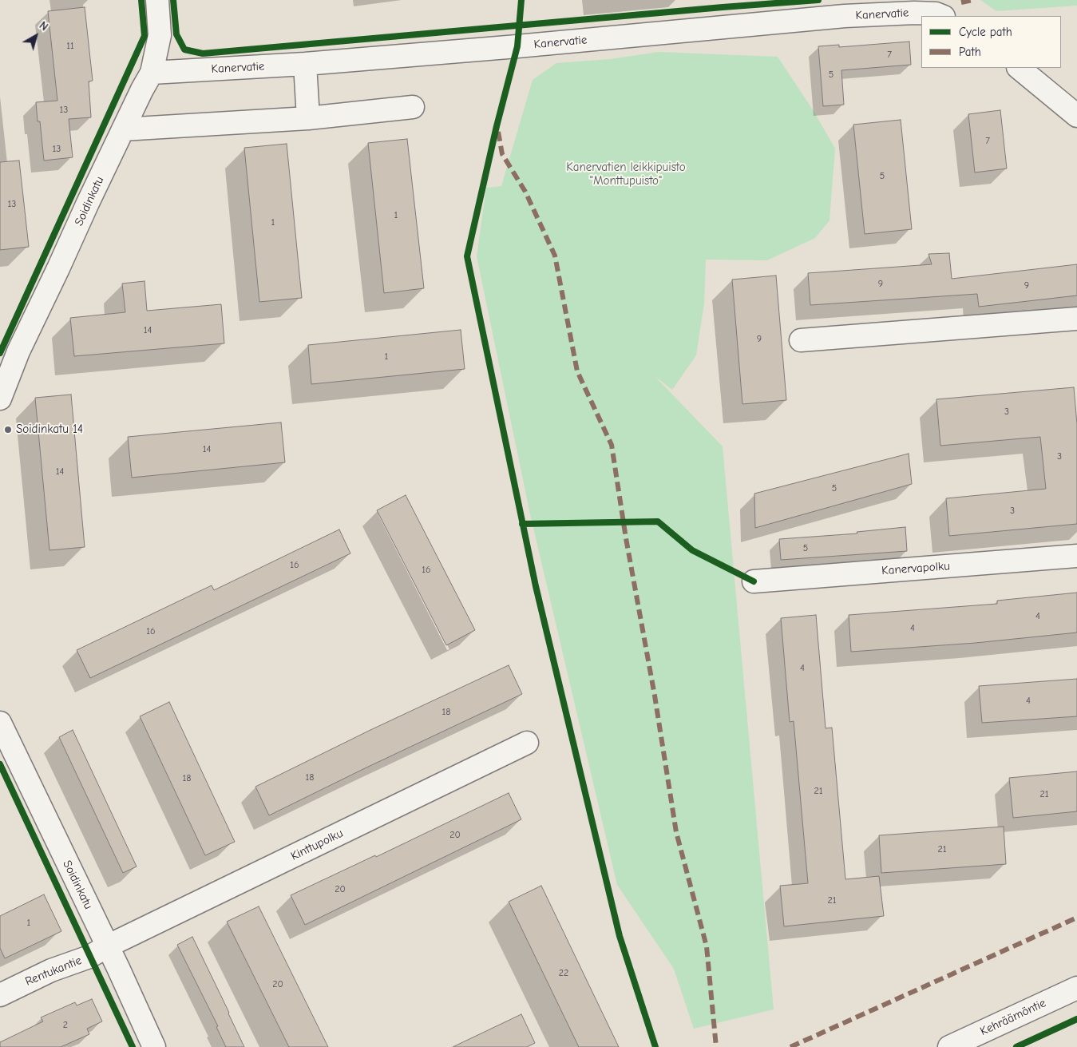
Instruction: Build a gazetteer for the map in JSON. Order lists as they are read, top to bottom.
{
  "streets": {
    "street": [
      "Kanervatie",
      "Soidinkatu",
      "Kanervapolku",
      "Kinttupolku",
      "Rentukantie",
      "Kehräämöntie"
    ]
  },
  "crossings": [
    ["Kanervatie", "Soidinkatu"],
    ["Soidinkatu", "Kinttupolku"],
    ["Soidinkatu", "Rentukantie"],
    ["Kinttupolku", "Rentukantie"]
  ],
  "parks": ["Kanervatien leikkipuisto \"Monttupuisto\""],
  "places": ["Soidinkatu 14"],
  "house_numbers": [
    "11",
    "7",
    "5",
    "13",
    "7",
    "13",
    "5",
    "13",
    "1",
    "1",
    "9",
    "9",
    "14",
    "9",
    "1",
    "3",
    "14",
    "3",
    "14",
    "5",
    "3",
    "5",
    "16",
    "16",
    "4",
    "4",
    "16",
    "4",
    "4",
    "18",
    "18",
    "18",
    "21",
    "21",
    "20",
    "21",
    "20",
    "21",
    "1",
    "22",
    "20",
    "2"
  ],
  "legend": ["Cycle path", "Path"],
  "north": "top right"
}
